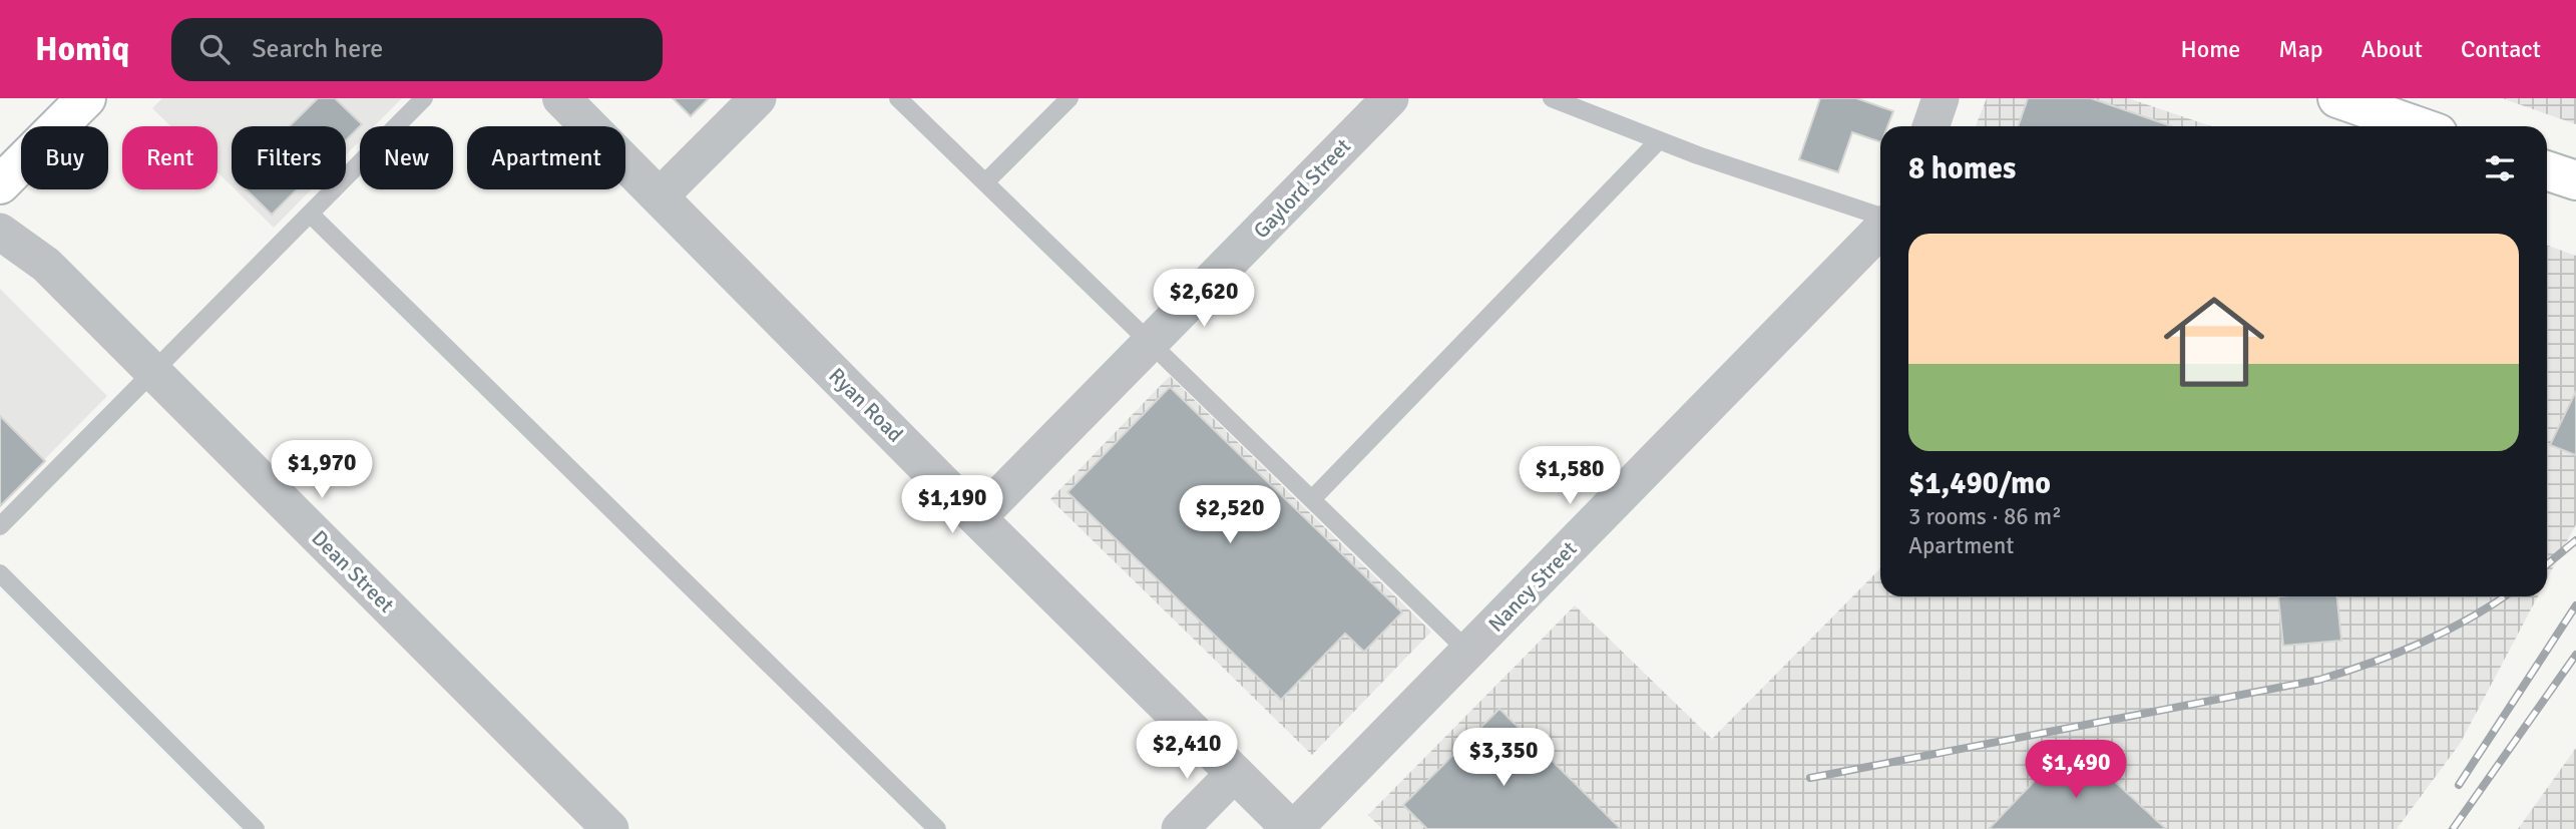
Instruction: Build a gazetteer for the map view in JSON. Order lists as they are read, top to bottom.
{
  "streets": {
    "street": [
      "Gaylord Street",
      "Ryan Road",
      "Dean Street",
      "Nancy Street"
    ]
  },
  "crossings": [
    ["Gaylord Street", "Ryan Road"],
    ["Ryan Road", "Nancy Street"]
  ],
  "page": {
    "header": "Homiq",
    "search": "Search here",
    "nav": [
      "Home",
      "Map",
      "About",
      "Contact"
    ],
    "chip": [
      "Buy",
      "Rent",
      "Filters",
      "New",
      "Apartment"
    ],
    "heading": "8 homes",
    "list": [
      {
        "name": "$1,490/mo",
        "note": "3 rooms · 86 m² · Apartment"
      }
    ],
    "price": [
      "$2,620",
      "$1,970",
      "$1,580",
      "$1,190",
      "$2,520",
      "$2,410",
      "$3,350",
      "$1,490"
    ]
  }
}
